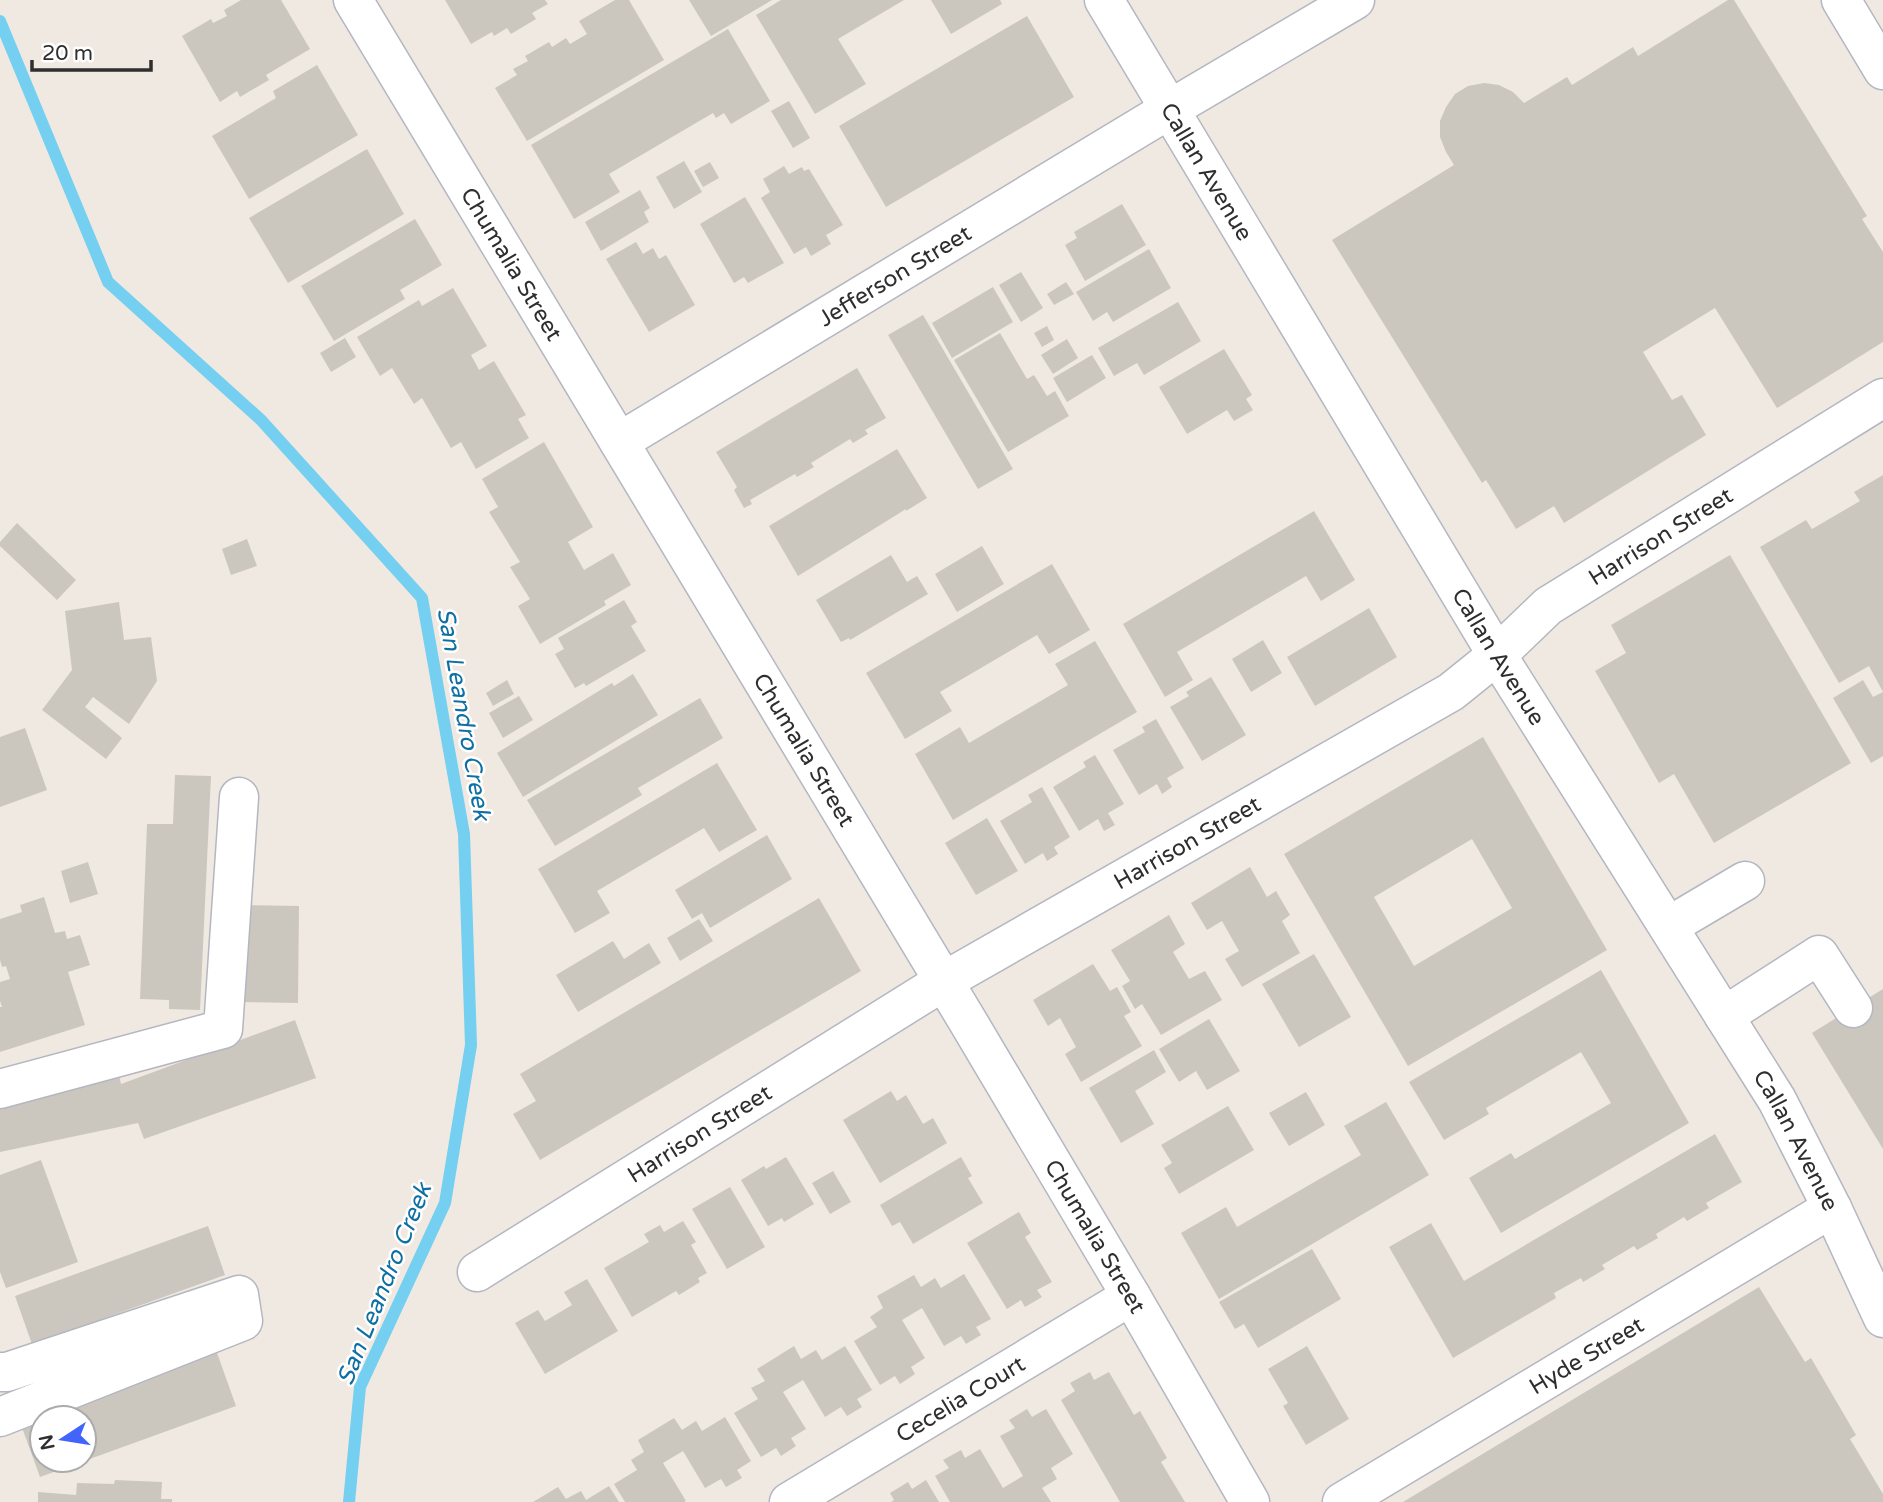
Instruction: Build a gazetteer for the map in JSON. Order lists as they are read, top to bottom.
{
  "streets": {
    "street": [
      "Callan Avenue",
      "Chumalia Street",
      "Jefferson Street",
      "Harrison Street",
      "Hyde Street",
      "Cecelia Court"
    ]
  },
  "crossings": [
    ["Callan Avenue", "Jefferson Street"],
    ["Callan Avenue", "Harrison Street"],
    ["Callan Avenue", "Hyde Street"],
    ["Chumalia Street", "Jefferson Street"],
    ["Chumalia Street", "Harrison Street"],
    ["Chumalia Street", "Cecelia Court"]
  ],
  "water": ["San Leandro Creek"],
  "scale_bar": "20 m",
  "north": "left"
}
